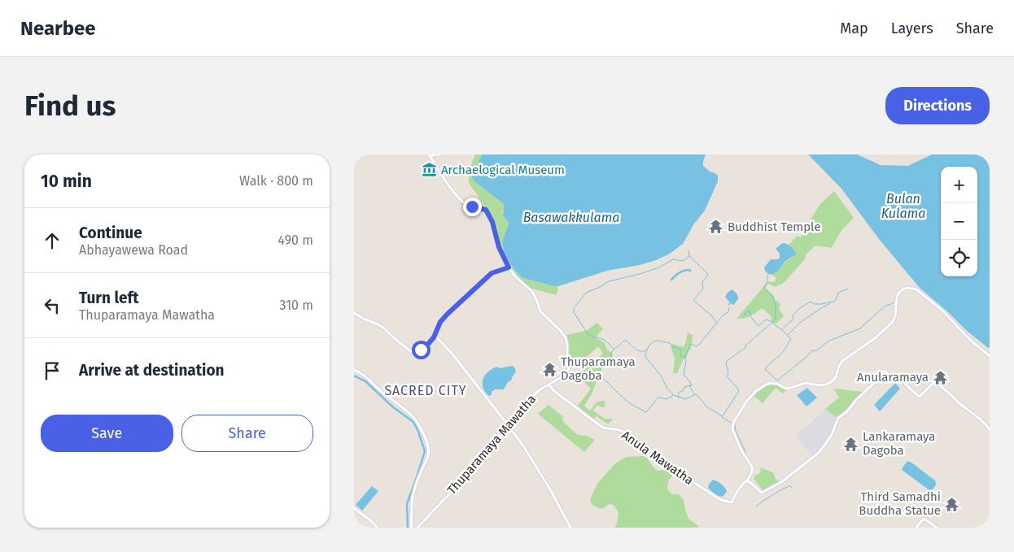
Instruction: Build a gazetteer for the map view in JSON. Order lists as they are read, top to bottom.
{
  "streets": {
    "main road": ["Thuparamaya Mawatha", "Anula Mawatha"]
  },
  "crossings": [
    ["Thuparamaya Mawatha", "Anula Mawatha"]
  ],
  "districts": ["SACRED CITY"],
  "water": ["Bulan Kulama", "Basawakkulama"],
  "places": {
    "museum": ["Archaelogical Museum"],
    "temple": [
      "Buddhist Temple",
      "Thuparamaya Dagoba",
      "Anularamaya",
      "Lankaramaya Dagoba",
      "Third Samadhi Buddha Statue"
    ]
  },
  "page": {
    "header": "Nearbee",
    "nav": ["Map", "Layers", "Share"],
    "buttons": [
      "Directions",
      ["Save", "Share"]
    ],
    "title": "Find us",
    "heading": ["10 min", "Walk · 800 m"],
    "map_buttons": ["+", "−"],
    "list": [
      ["Continue", "Abhayawewa Road", "490 m"],
      ["Turn left", "Thuparamaya Mawatha", "310 m"],
      "Arrive at destination"
    ]
  }
}
